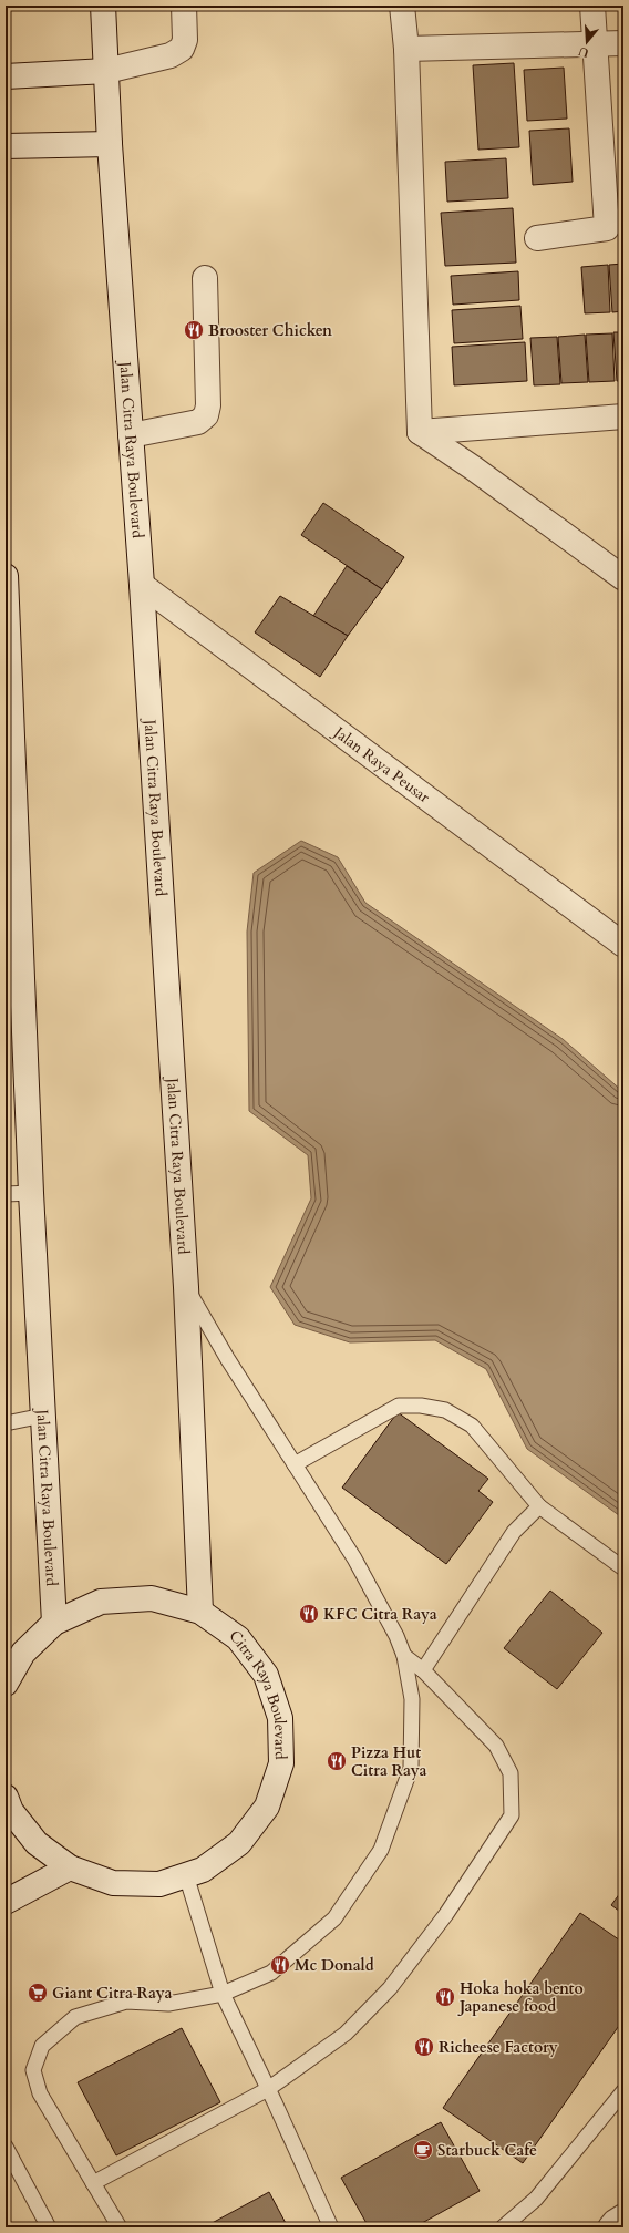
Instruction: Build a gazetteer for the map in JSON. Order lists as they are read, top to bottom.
{
  "streets": {
    "main road": ["Jalan Citra Raya Boulevard", "Jalan Raya Peusar", "Citra Raya Boulevard"]
  },
  "crossings": [
    ["Jalan Citra Raya Boulevard", "Jalan Raya Peusar"],
    ["Jalan Citra Raya Boulevard", "Citra Raya Boulevard"]
  ],
  "places": {
    "restaurant": [
      "Brooster Chicken",
      "KFC Citra Raya",
      "Pizza Hut Citra Raya",
      "Mc Donald",
      "Hoka hoka bento Japanese food",
      "Richeese Factory"
    ],
    "supermarket": ["Giant Citra Raya"],
    "cafe": ["Starbuck Cafe"]
  },
  "north": "bottom"
}
